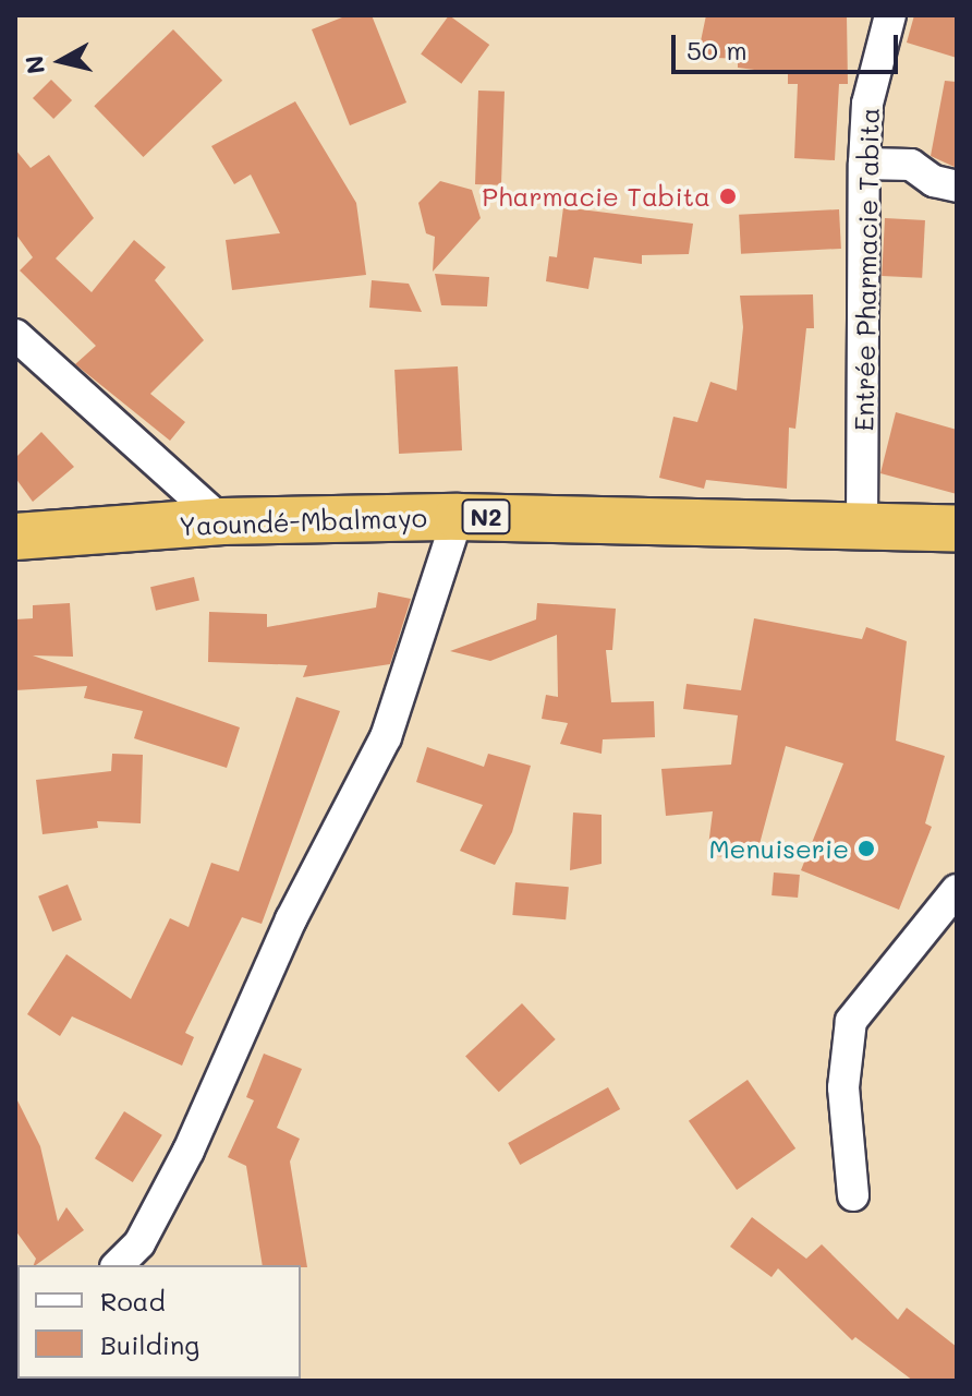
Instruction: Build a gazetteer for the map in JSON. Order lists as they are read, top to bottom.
{
  "streets": {
    "highway": ["N2", "Yaoundé-Mbalmayo"],
    "street": ["Entrée Pharmacie Tabita"]
  },
  "crossings": [
    ["Entrée Pharmacie Tabita", "Yaoundé-Mbalmayo"]
  ],
  "places": ["Pharmacie Tabita", "Menuiserie"],
  "legend": ["Road", "Building"],
  "scale_bar": "50 m",
  "north": "left"
}
